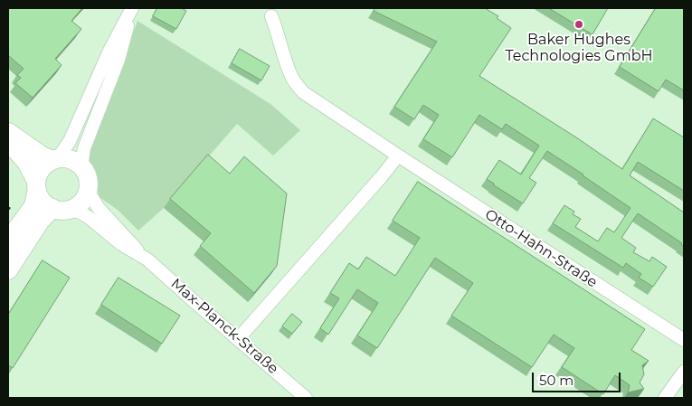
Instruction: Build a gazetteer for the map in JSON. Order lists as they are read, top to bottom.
{
  "streets": {
    "street": ["Otto-Hahn-Straße", "Max-Planck-Straße"]
  },
  "places": ["Baker Hughes Technologies GmbH"],
  "scale_bar": "50 m"
}
